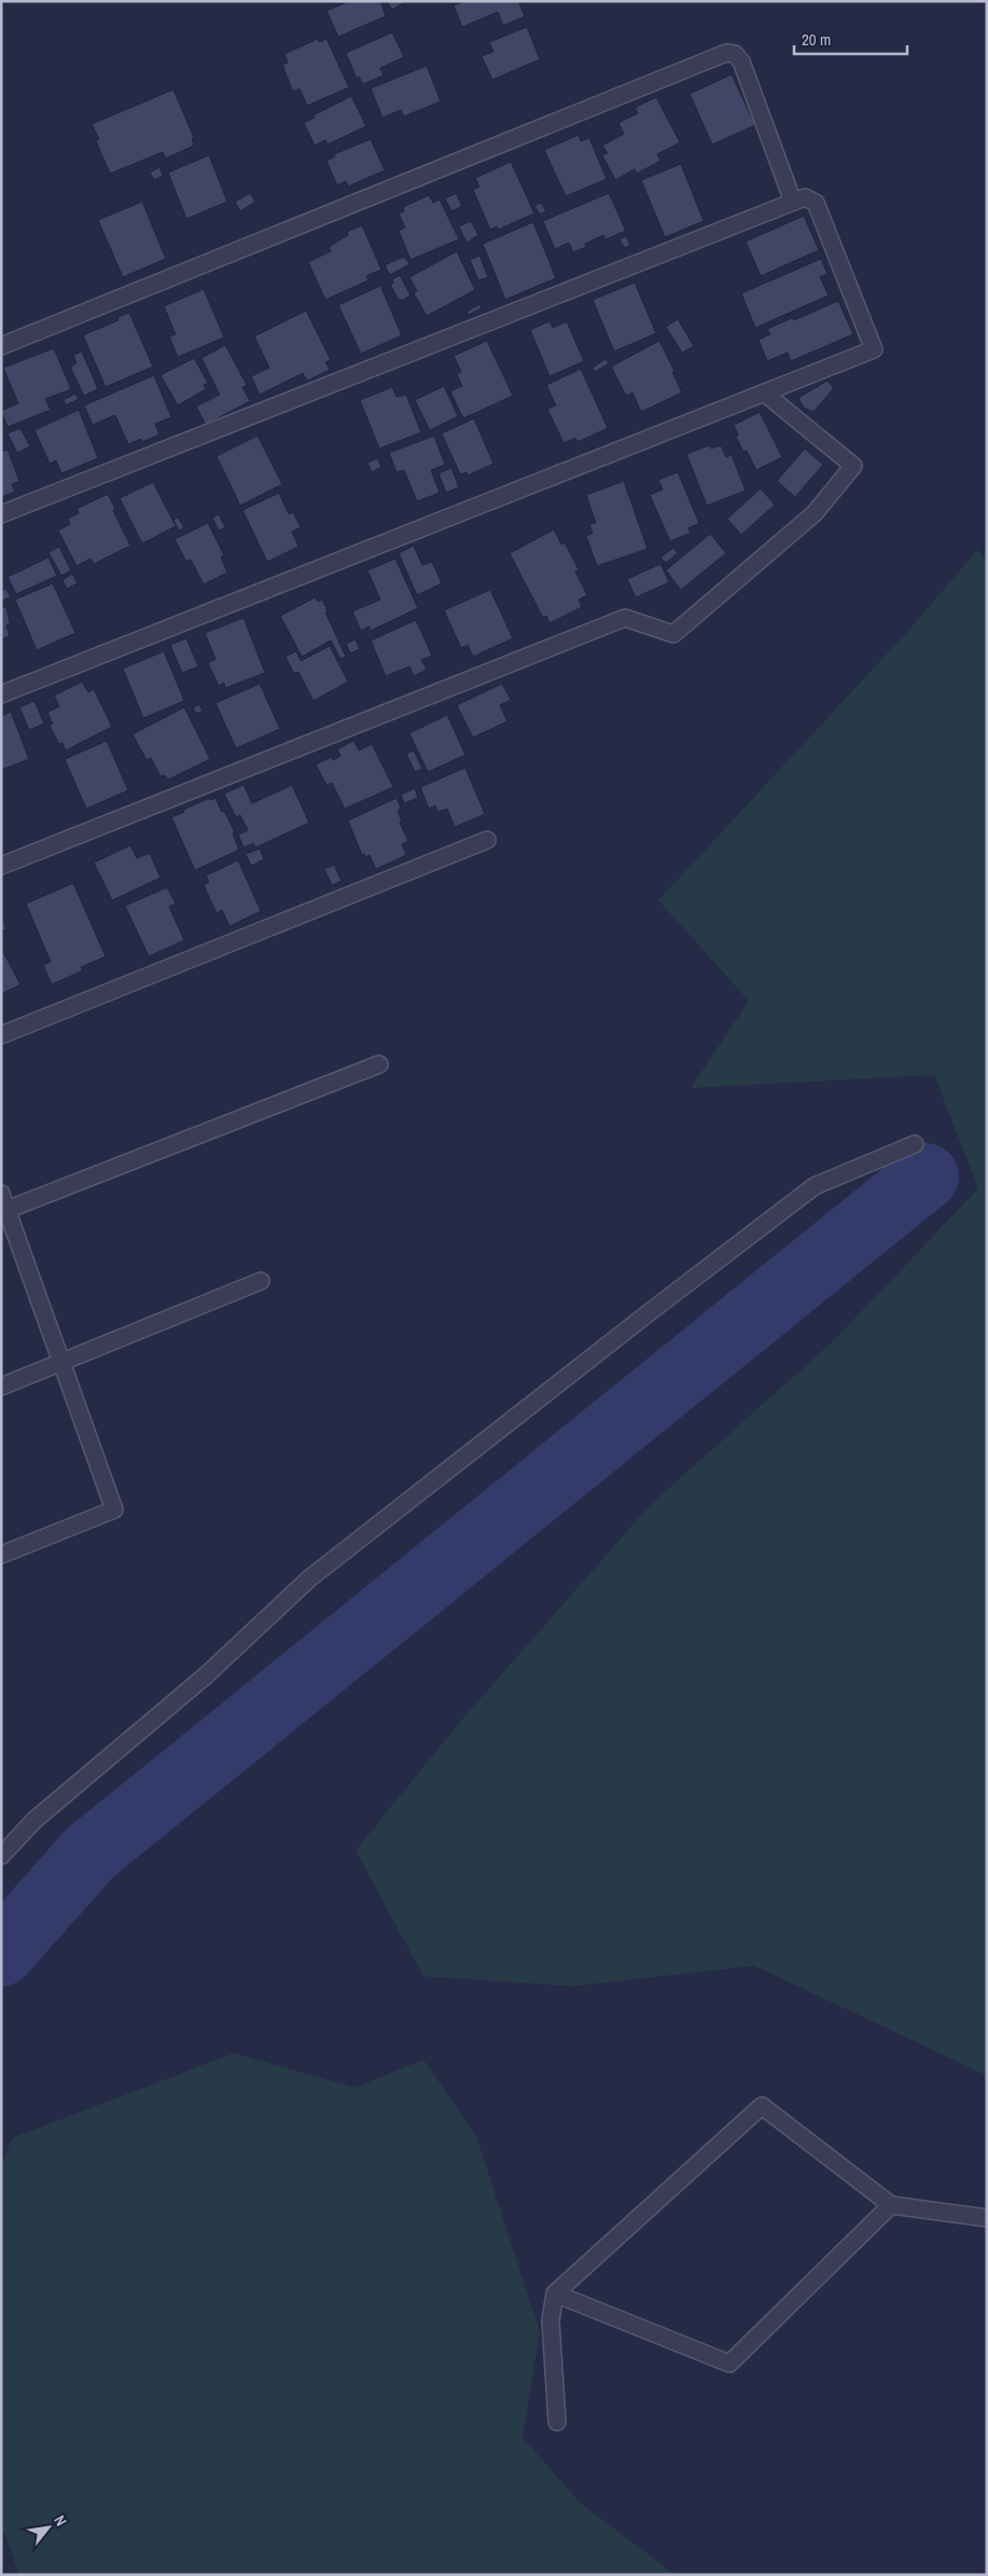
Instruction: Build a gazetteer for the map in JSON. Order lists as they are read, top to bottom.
{
  "scale_bar": "20 m",
  "north": "top right"
}
